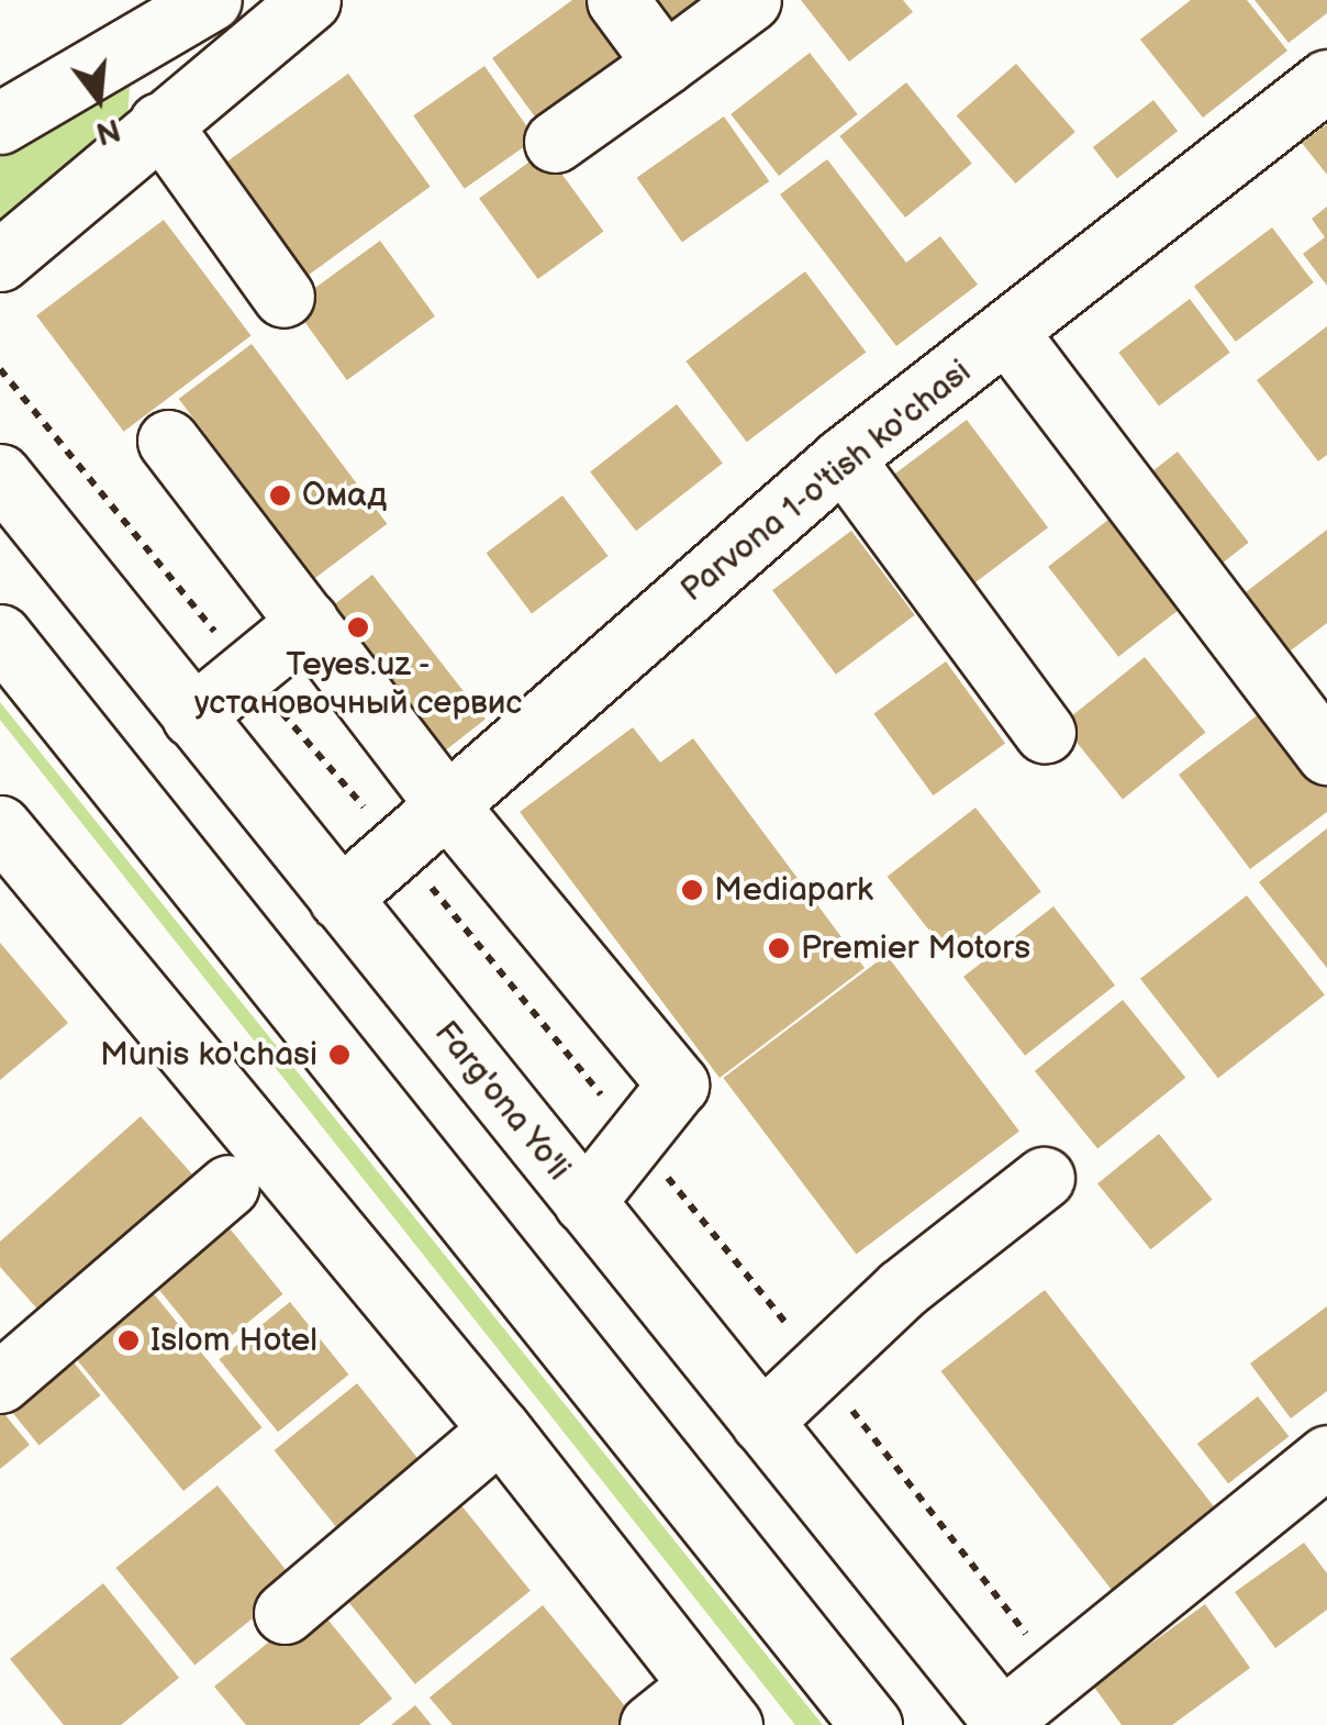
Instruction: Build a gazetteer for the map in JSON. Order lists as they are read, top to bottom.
{
  "streets": {
    "street": ["Parvona 1-o'tish ko'chasi", "Farg'ona Yo'li"]
  },
  "crossings": [
    ["Parvona 1-o'tish ko'chasi", "Farg'ona Yo'li"]
  ],
  "places": [
    "Омад",
    "Teyes.uz - установочный сервис",
    "Mediapark",
    "Premier Motors",
    "Munis ko'chasi",
    "Islom Hotel"
  ],
  "north": "bottom"
}
